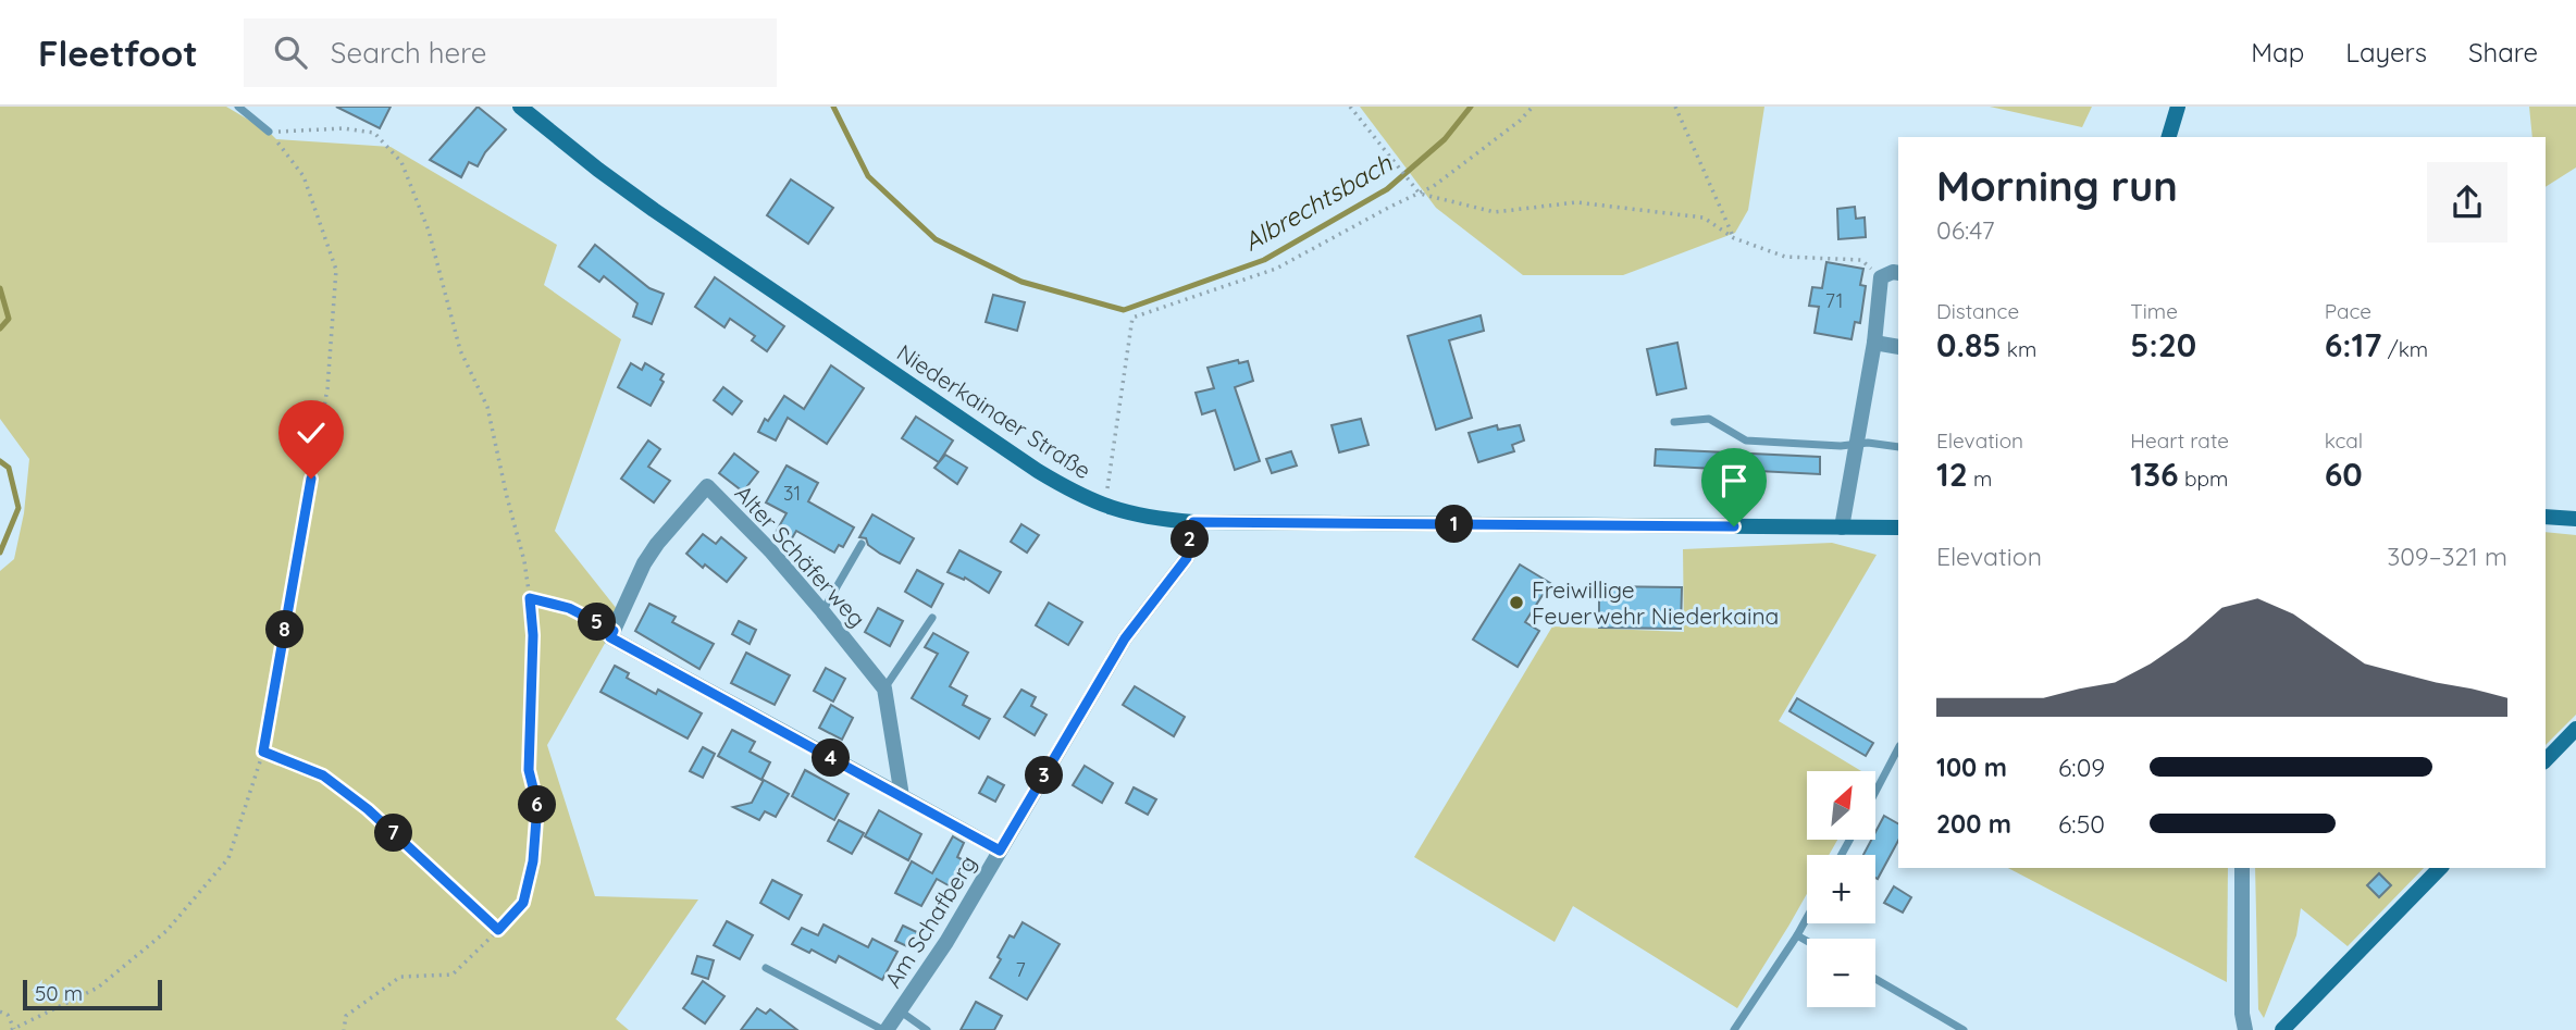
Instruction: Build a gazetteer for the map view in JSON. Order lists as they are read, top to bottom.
{
  "streets": {
    "street": ["Niederkainaer Straße", "Alter Schäferweg", "Am Schafberg"]
  },
  "crossings": [
    ["Niederkainaer Straße", "Am Schafberg"]
  ],
  "water": ["Albrechtsbach"],
  "places": ["Freiwillige Feuerwehr Niederkaina"],
  "house_numbers": ["71", "31", "7"],
  "scale_bar": "50 m",
  "north": "top right",
  "page": {
    "header": "Fleetfoot",
    "search": "Search here",
    "nav": ["Map", "Layers", "Share"],
    "heading": ["Morning run", "06:47"],
    "stats": [
      ["Distance", "0.85 km"],
      ["Time", "5:20"],
      ["Pace", "6:17 /km"],
      ["Elevation", "12 m"],
      ["Heart rate", "136 bpm"],
      ["kcal", "60"]
    ],
    "pins": [
      "1",
      "2",
      "5",
      "8",
      "4",
      "3",
      "6",
      "7"
    ],
    "chart": ["Elevation", "309–321 m"],
    "list": [
      {
        "name": "100 m",
        "note": "6:09"
      },
      {
        "name": "200 m",
        "note": "6:50"
      }
    ],
    "map_buttons": ["+", "−"],
    "scale": "50 m"
  }
}
